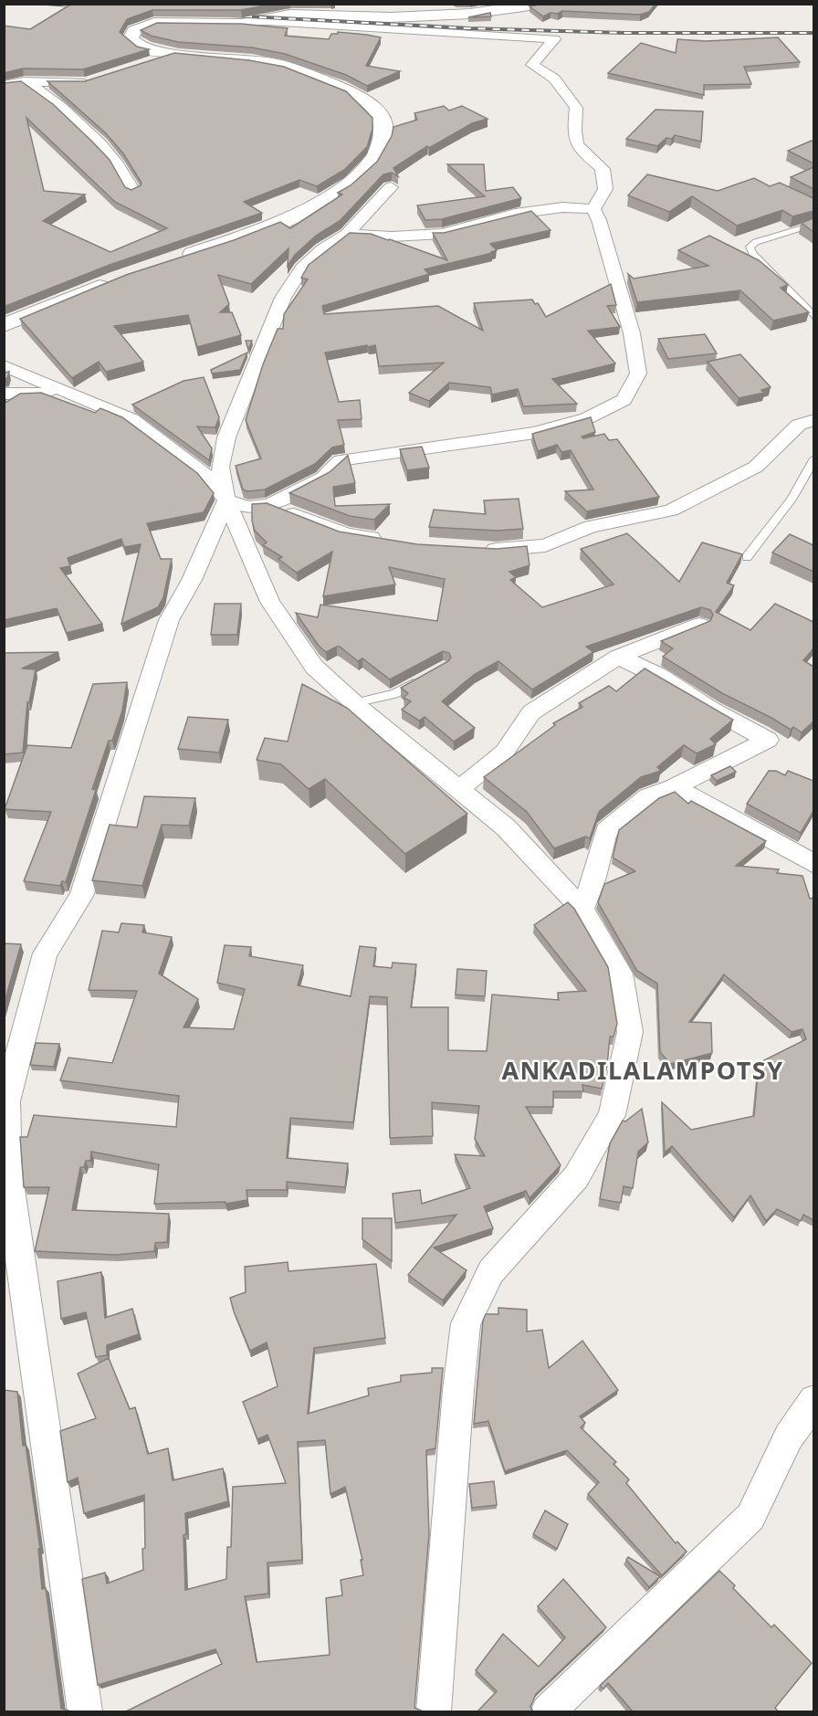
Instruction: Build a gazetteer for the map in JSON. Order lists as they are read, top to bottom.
{
  "districts": ["ANKADILALAMPOTSY"]
}
